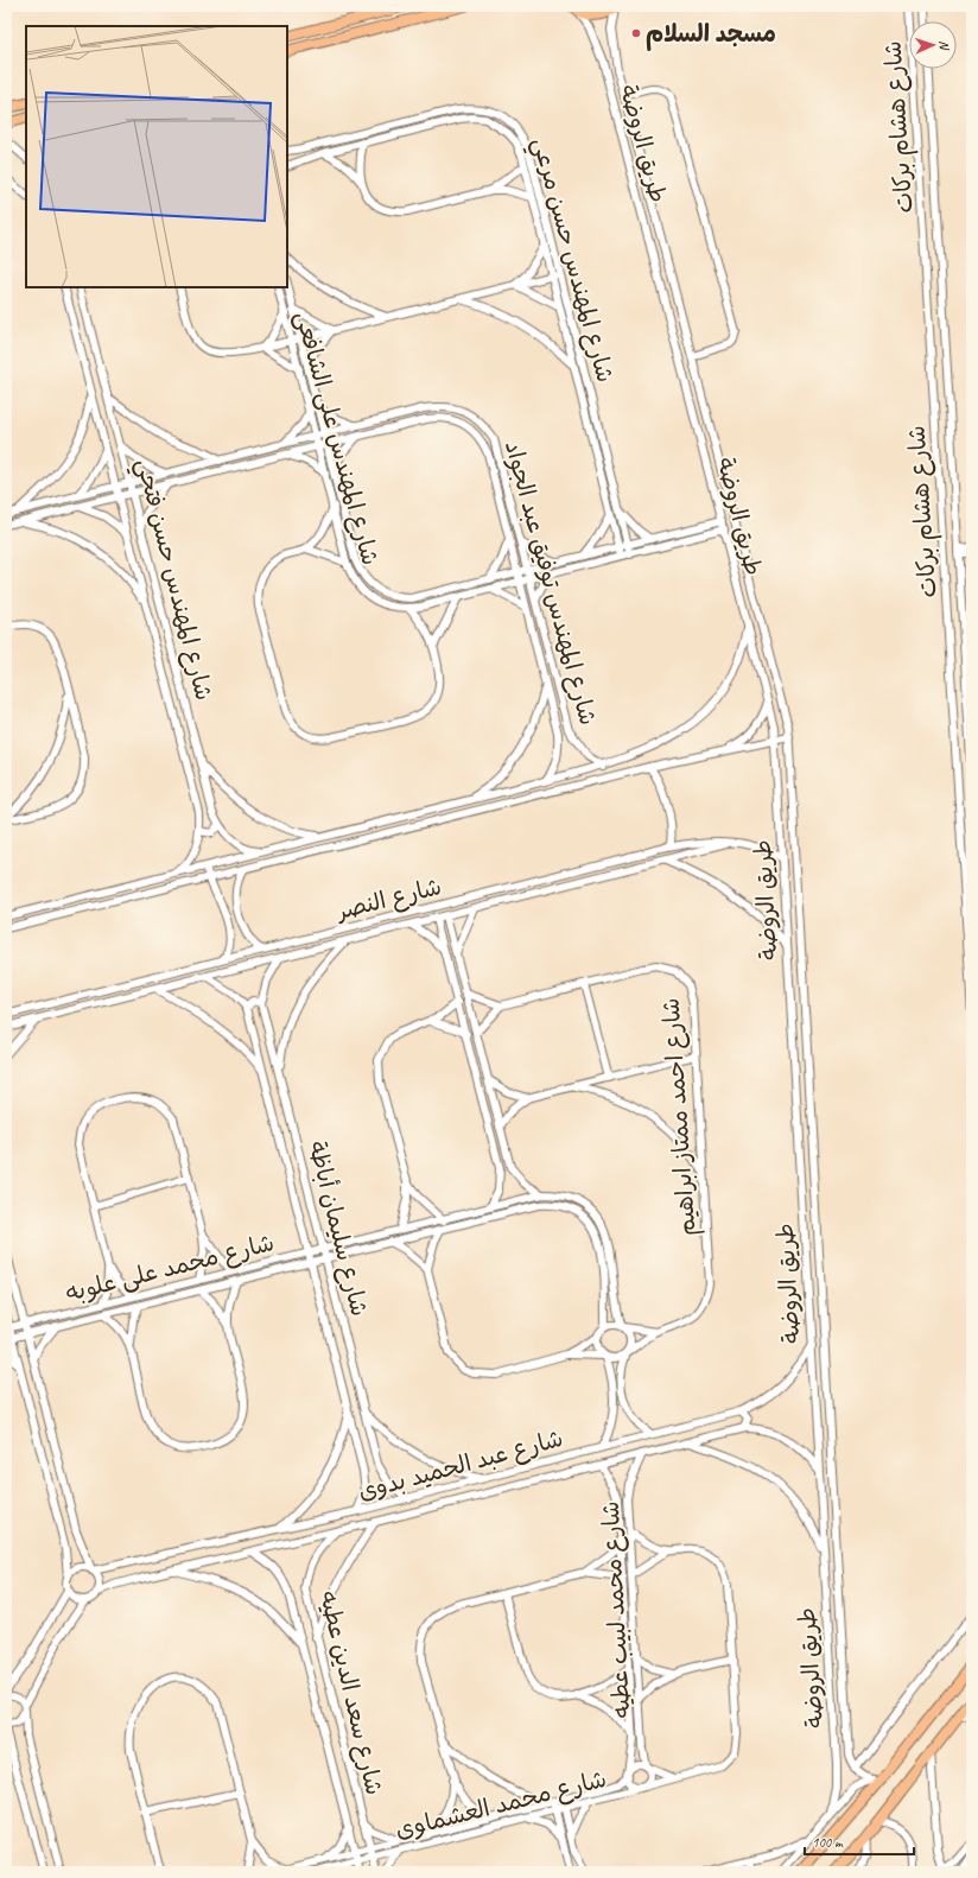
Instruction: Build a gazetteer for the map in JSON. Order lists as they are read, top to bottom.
{
  "streets": {
    "street": [
      "شارع هشام بركات",
      "طريق الروضة",
      "شارع المهندس حسن مرعي",
      "شارع المهندس على الشافعى",
      "شارع المهندس حسن فتحي",
      "شارع المهندس توفيق عبد الجواد",
      "شارع النصر",
      "شارع احمد ممتاز ابراهيم",
      "شارع سليمان أباظة",
      "شارع محمد على علوبه",
      "شارع عبد الحميد بدوى",
      "شارع محمد لبيب عطيه",
      "شارع سعد الدين عطيه",
      "شارع محمد العشماوى"
    ]
  },
  "crossings": [
    ["طريق الروضة", "شارع المهندس على الشافعى"],
    ["طريق الروضة", "شارع النصر"],
    ["طريق الروضة", "شارع عبد الحميد بدوى"],
    ["شارع المهندس حسن مرعي", "شارع المهندس على الشافعى"],
    ["شارع المهندس على الشافعى", "شارع المهندس توفيق عبد الجواد"],
    ["شارع المهندس حسن فتحي", "شارع المهندس توفيق عبد الجواد"],
    ["شارع احمد ممتاز ابراهيم", "شارع محمد على علوبه"],
    ["شارع سليمان أباظة", "شارع محمد على علوبه"],
    ["شارع سليمان أباظة", "شارع عبد الحميد بدوى"],
    ["شارع عبد الحميد بدوى", "شارع محمد لبيب عطيه"],
    ["شارع عبد الحميد بدوى", "شارع سعد الدين عطيه"],
    ["شارع محمد لبيب عطيه", "شارع محمد العشماوى"],
    ["شارع سعد الدين عطيه", "شارع محمد العشماوى"]
  ],
  "places": ["مسجد السلام"],
  "scale_bar": "100 m",
  "north": "right"
}
